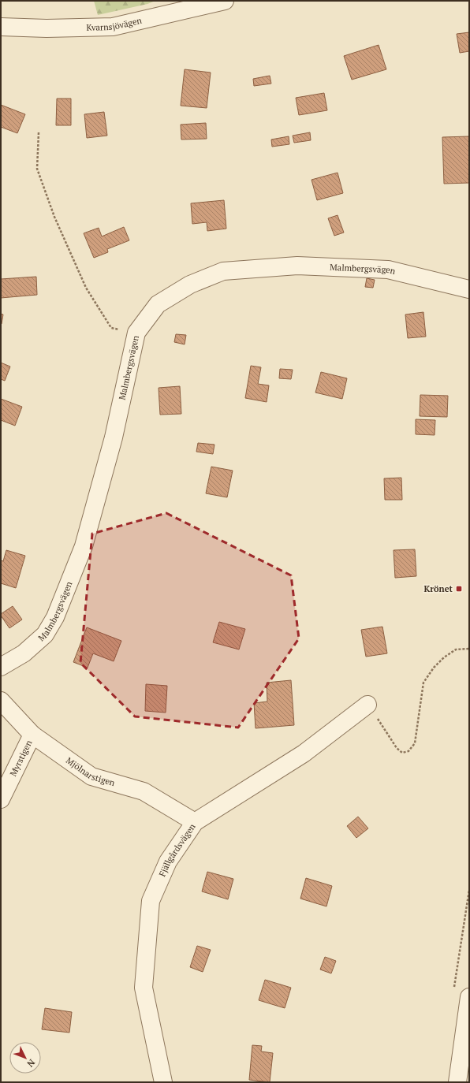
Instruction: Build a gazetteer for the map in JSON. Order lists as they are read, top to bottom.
{
  "streets": {
    "street": [
      "Kvarnsjövägen",
      "Malmbergsvägen",
      "Myrstigen",
      "Mjölnarstigen",
      "Fjällgårdsvägen"
    ]
  },
  "crossings": [
    ["Myrstigen", "Mjölnarstigen"],
    ["Mjölnarstigen", "Fjällgårdsvägen"]
  ],
  "places": {
    "transit": ["Krönet"]
  },
  "north": "bottom right"
}
